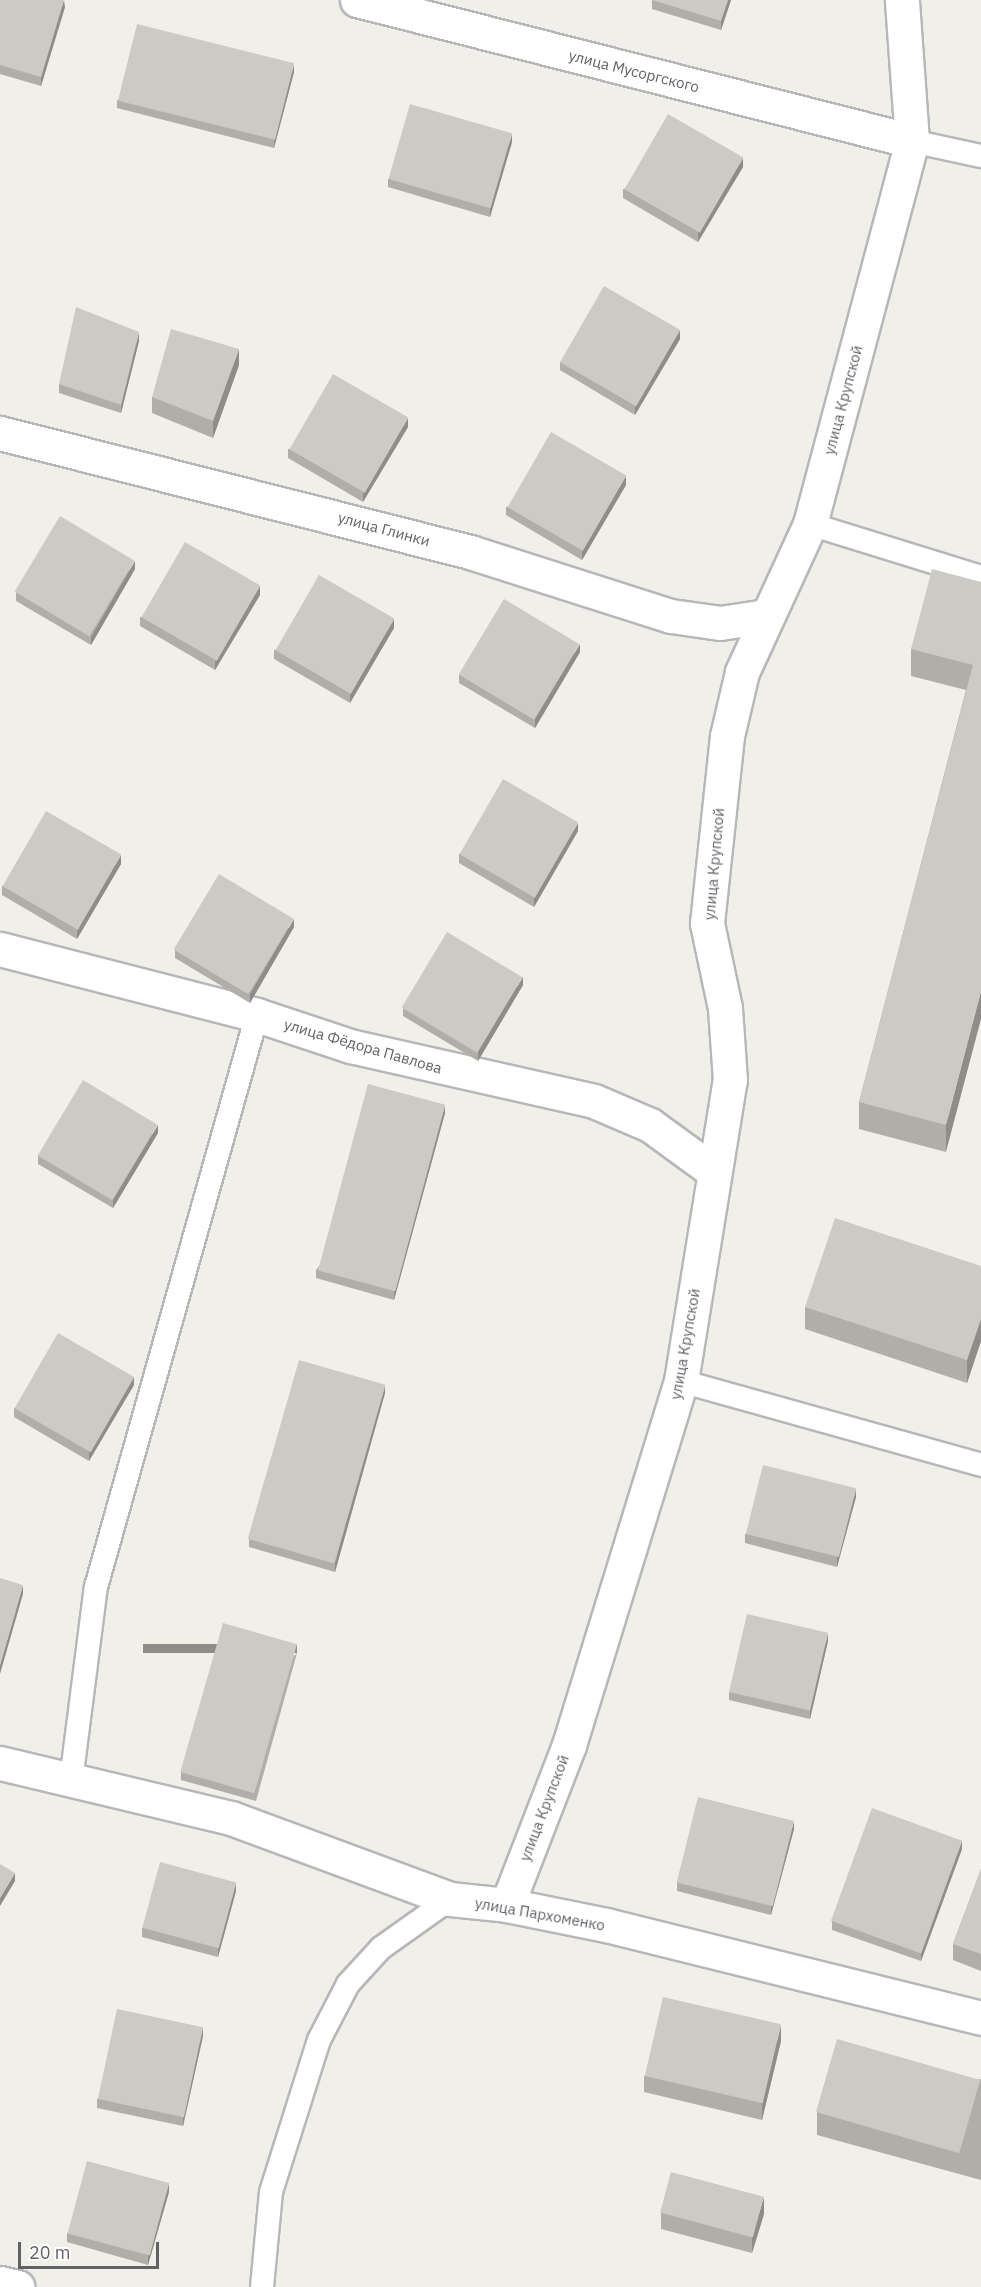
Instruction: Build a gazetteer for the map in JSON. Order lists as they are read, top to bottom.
{
  "streets": {
    "street": [
      "улица Мусоргского",
      "улица Крупской",
      "улица Глинки",
      "улица Фёдора Павлова",
      "улица Пархоменко"
    ]
  },
  "crossings": [
    ["улица Мусоргского", "улица Крупской"],
    ["улица Крупской", "улица Глинки"],
    ["улица Крупской", "улица Фёдора Павлова"],
    ["улица Крупской", "улица Пархоменко"]
  ],
  "scale_bar": "20 m"
}
